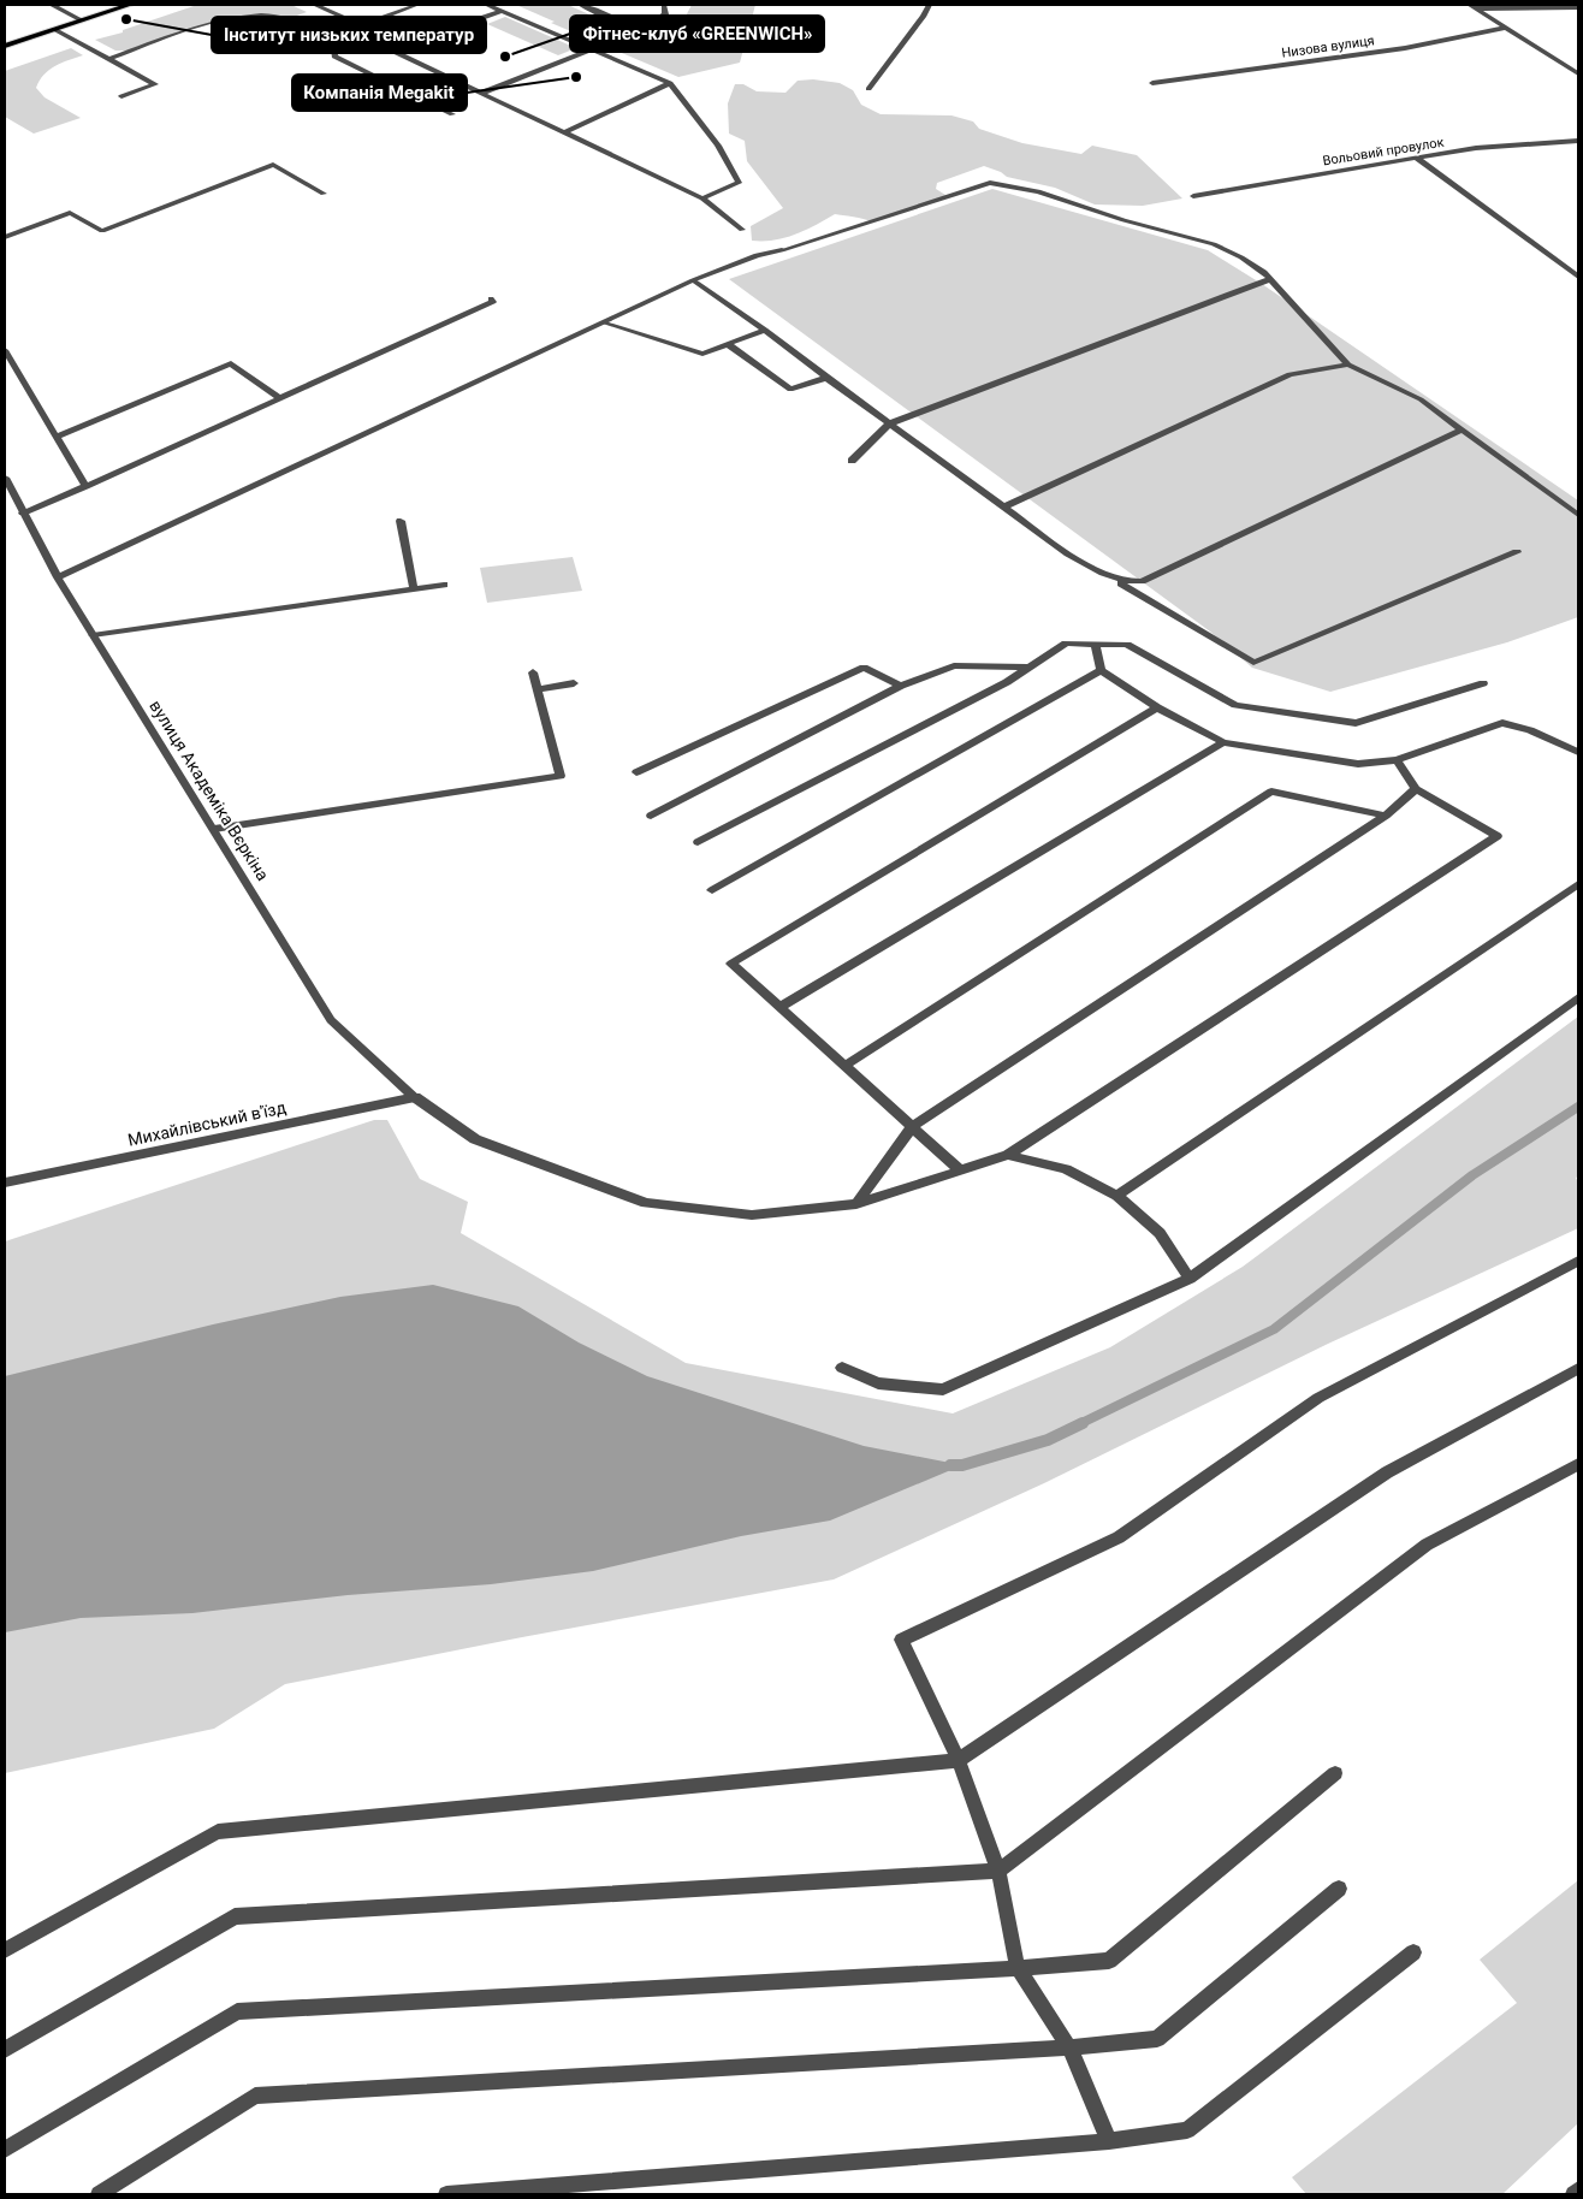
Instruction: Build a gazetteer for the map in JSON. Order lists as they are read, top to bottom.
{
  "streets": {
    "street": [
      "Низова вулиця",
      "Вольовий провулок",
      "вулиця Академіка Вєркіна",
      "Михайлівський в'їзд"
    ]
  },
  "crossings": [
    ["вулиця Академіка Вєркіна", "Михайлівський в'їзд"]
  ],
  "places": ["Інститут низьких температур", "Фітнес-клуб «GREENWICH»", "Компанія Megakit"]
}
